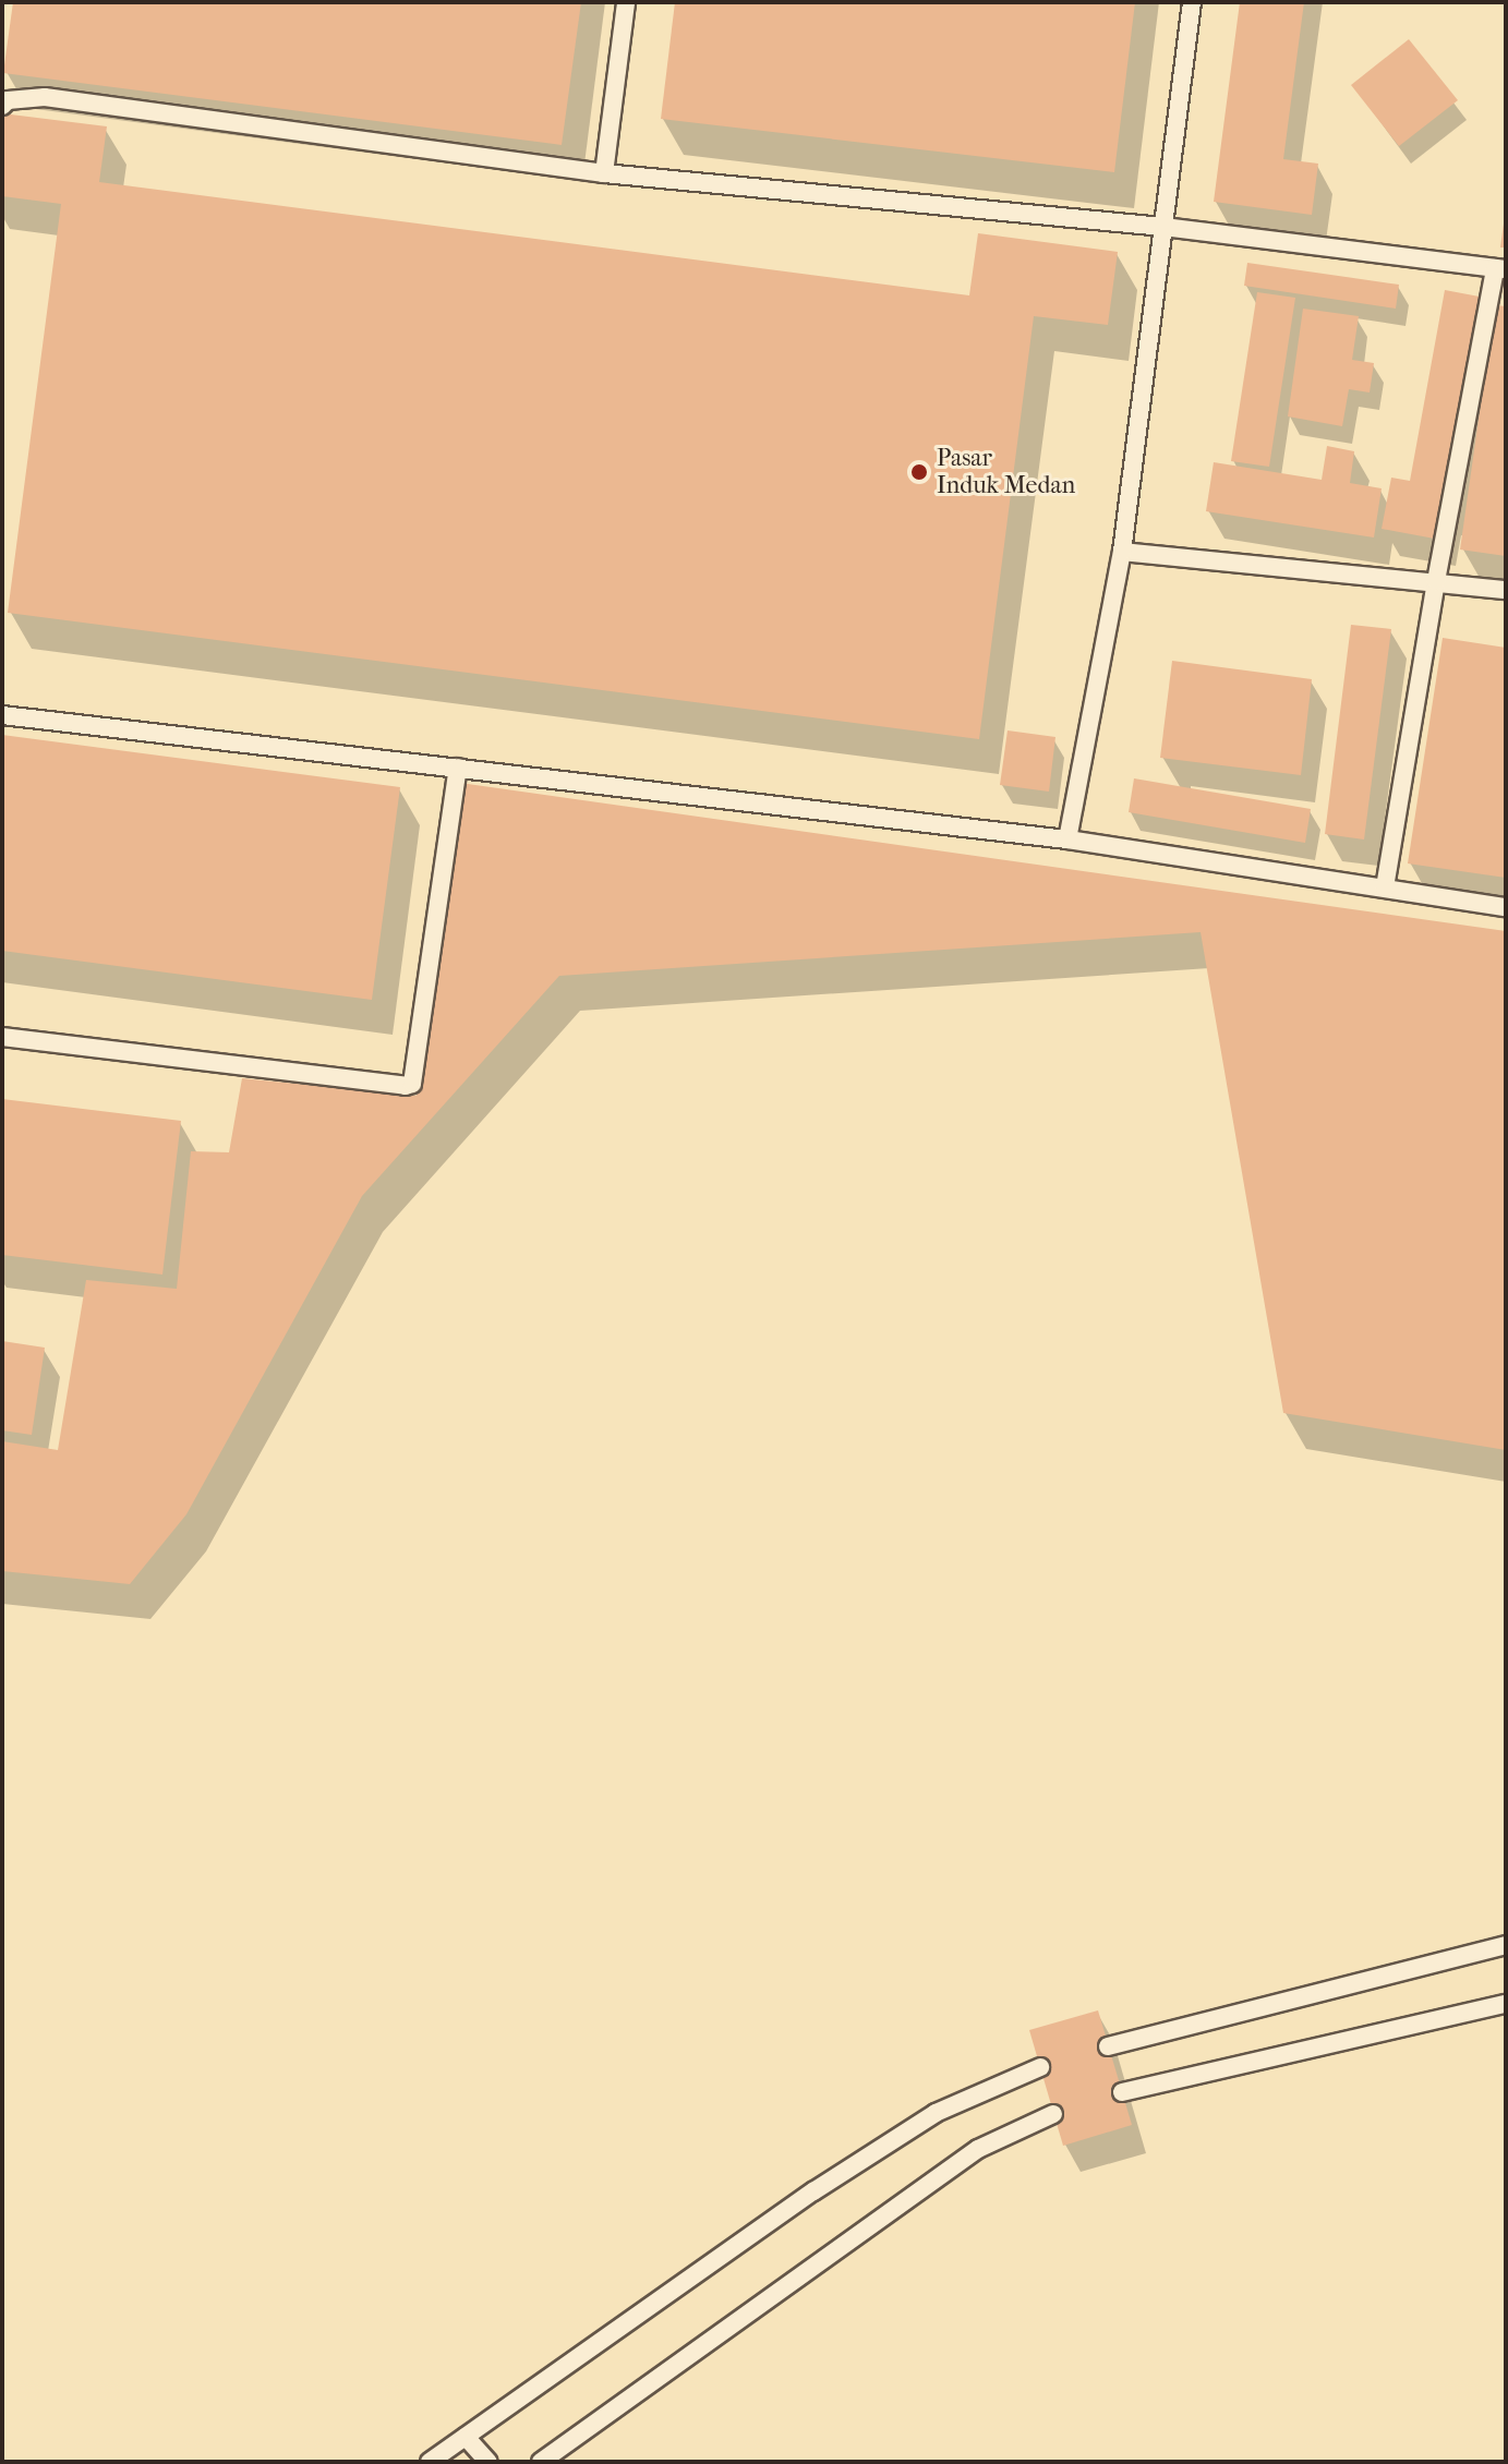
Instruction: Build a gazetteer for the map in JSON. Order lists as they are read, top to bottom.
{
  "places": ["Pasar Induk Medan"]
}
